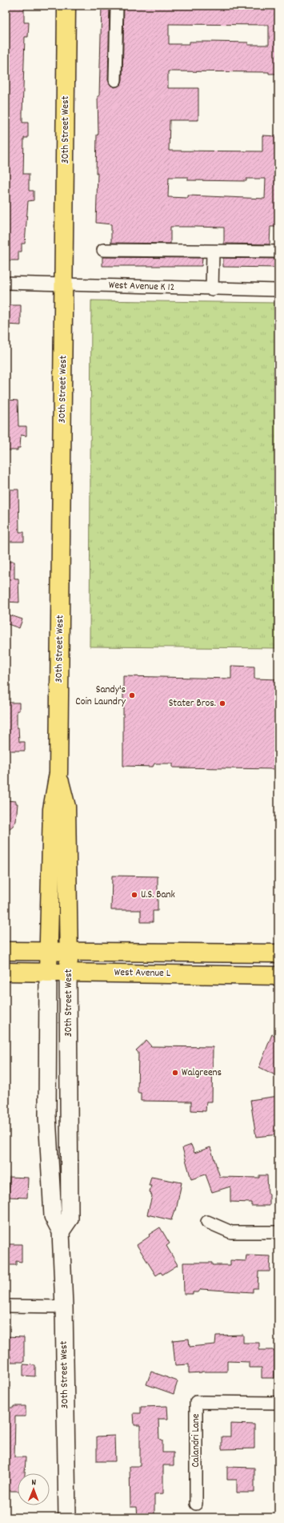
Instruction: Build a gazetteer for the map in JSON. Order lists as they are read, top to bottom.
{
  "streets": {
    "main road": ["30th Street West", "West Avenue L"],
    "street": ["West Avenue K 12", "Calandri Lane"]
  },
  "crossings": [
    ["30th Street West", "West Avenue K 12"],
    ["30th Street West", "West Avenue L"]
  ],
  "places": [
    "Sandy's Coin Laundry",
    "Stater Bros.",
    "U.S. Bank",
    "Walgreens"
  ],
  "north": "top"
}
